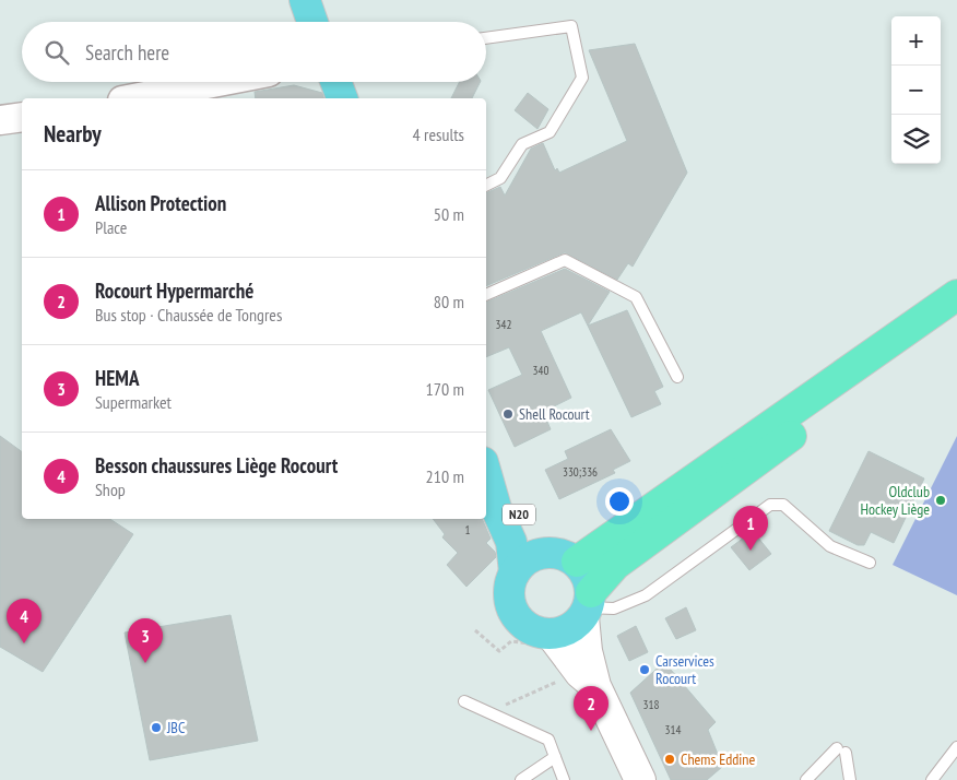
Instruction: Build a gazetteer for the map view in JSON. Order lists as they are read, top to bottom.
{
  "streets": {
    "main road": ["N20"]
  },
  "places": [
    "Shell Rocourt",
    "Oldclub Hockey Liège",
    "Carservices Rocourt",
    "JBC",
    "Chems Eddine"
  ],
  "house_numbers": [
    "342",
    "340",
    "330;336",
    "1",
    "318",
    "314"
  ],
  "page": {
    "map_buttons": ["+", "−"],
    "search": "Search here",
    "heading": ["Nearby", "4 results"],
    "list": [
      {
        "mark": "1",
        "name": "Allison Protection",
        "note": "Place",
        "value": "50 m"
      },
      {
        "mark": "2",
        "name": "Rocourt Hypermarché",
        "note": "Bus stop · Chaussée de Tongres",
        "value": "80 m"
      },
      {
        "mark": "3",
        "name": "HEMA",
        "note": "Supermarket",
        "value": "170 m"
      },
      {
        "mark": "4",
        "name": "Besson chaussures Liège Rocourt",
        "note": "Shop",
        "value": "210 m"
      }
    ],
    "pins": [
      "1",
      "4",
      "3",
      "2"
    ]
  }
}
